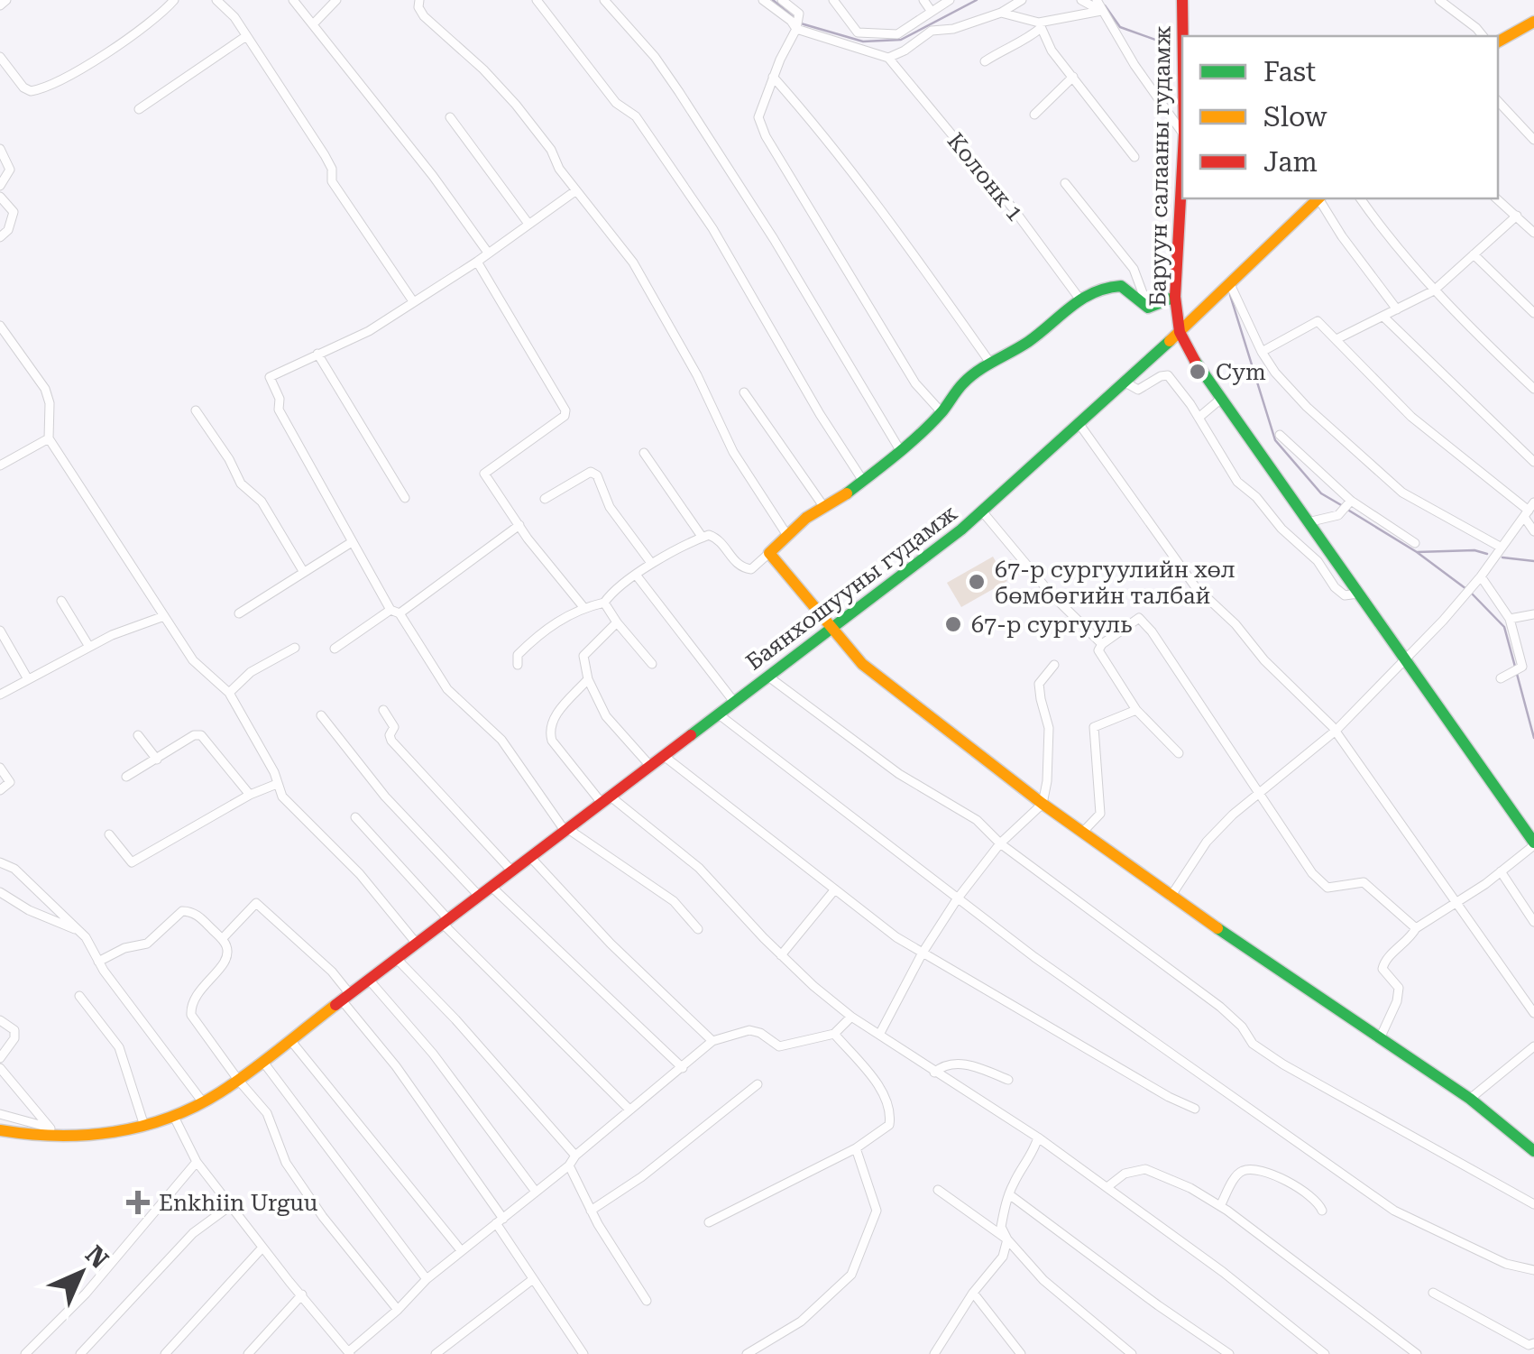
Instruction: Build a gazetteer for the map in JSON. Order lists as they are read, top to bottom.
{
  "streets": {
    "main road": ["Баруун салааны гудамж", "Баянхошууны гудамж"],
    "street": ["Колонк 1"]
  },
  "crossings": [
    ["Баруун салааны гудамж", "Баянхошууны гудамж"]
  ],
  "places": {
    "other": ["Cym", "67-р сургуулийн хөл бөмбөгийн талбай", "67-р сургууль"],
    "health": ["Enkhiin Urguu"]
  },
  "legend": ["Fast", "Slow", "Jam"],
  "north": "top right"
}
